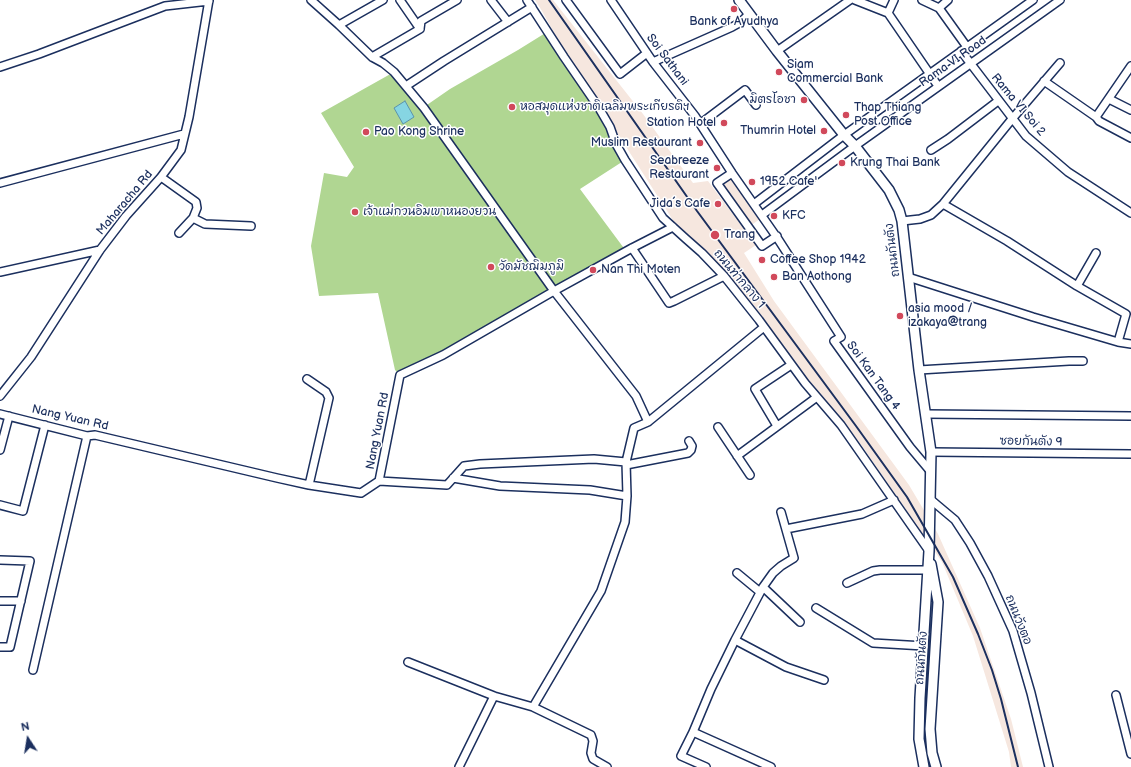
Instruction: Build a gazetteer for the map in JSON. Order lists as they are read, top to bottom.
{
  "streets": {
    "main road": ["ถนนกันตัง"],
    "street": [
      "Soi Sathani",
      "Rama VI Road",
      "Rama VI Soi 2",
      "Maharacha Rd",
      "ถนนท่ากลาง 1",
      "Soi Kan Tang 4",
      "Nang Yuan Rd",
      "ซอยกันตัง 9",
      "ถนนวังตอ"
    ]
  },
  "crossings": [
    ["Soi Sathani", "Soi Kan Tang 4"],
    ["Rama VI Road", "Rama VI Soi 2"],
    ["Rama VI Road", "ถนนกันตัง"],
    ["Rama VI Road", "Soi Kan Tang 4"],
    ["ถนนกันตัง", "ถนนท่ากลาง 1"],
    ["ถนนกันตัง", "Soi Kan Tang 4"],
    ["ถนนกันตัง", "ซอยกันตัง 9"],
    ["ถนนกันตัง", "ถนนวังตอ"],
    ["ถนนท่ากลาง 1", "Nang Yuan Rd"]
  ],
  "places": [
    "Bank of Ayudhya",
    "Siam Commercial Bank",
    "มิตรโอชา",
    "หอสมุดแห่งชาติเฉลิมพระเกียรติฯ",
    "Thap Thiang Post Office",
    "Station Hotel",
    "Thumrin Hotel",
    "Pao Kong Shrine",
    "Muslim Restaurant",
    "Krung Thai Bank",
    "Seabreeze Restaurant",
    "1952 Cafe'",
    "Jida´s Cafe",
    "เจ้าเเม่กวนอิมเขาหนองยวน",
    "KFC",
    "Trang",
    "Coffee Shop 1942",
    "วัดมัชฌิมภูมิ",
    "Nan Thi Moten",
    "Ban Aothong",
    "asia mood / izakaya@trang"
  ],
  "north": "top"
}
